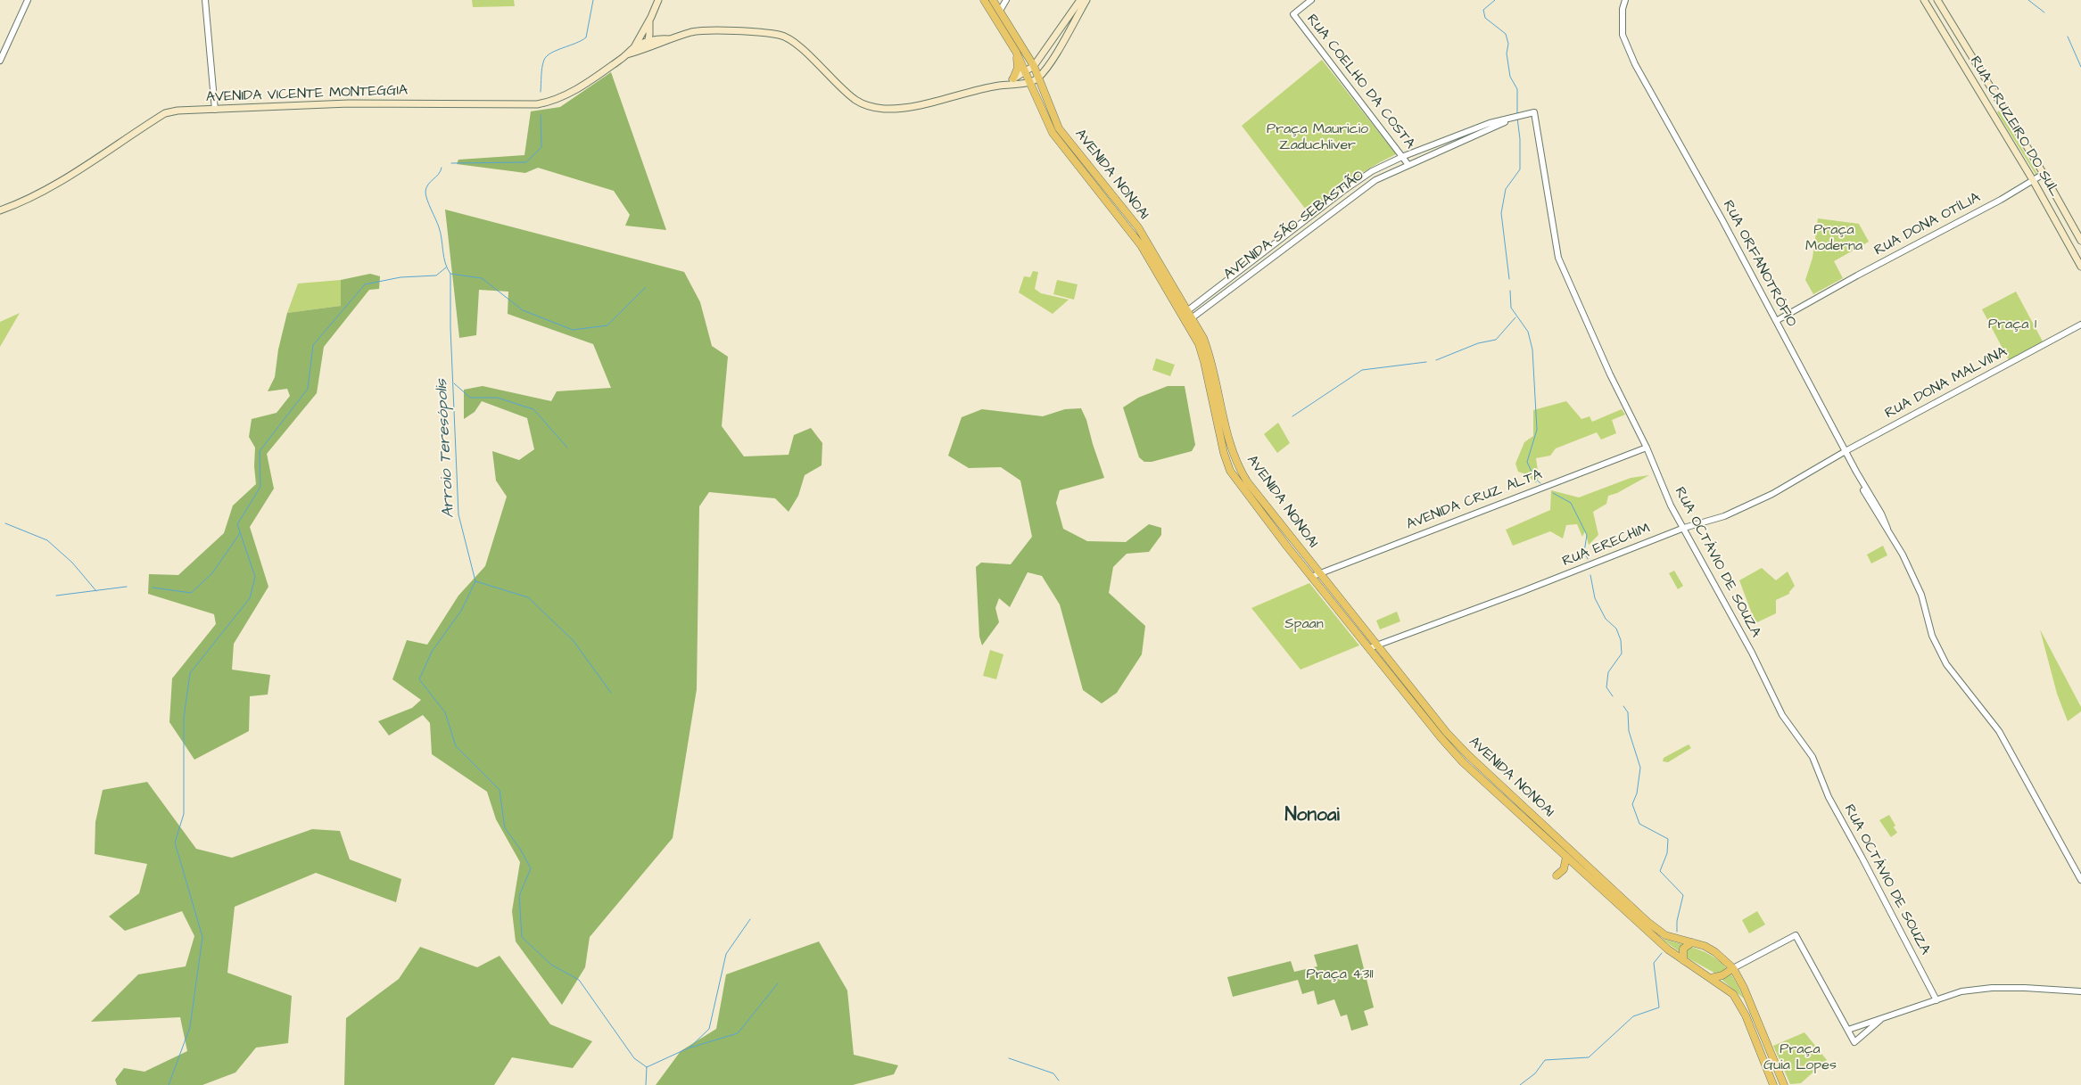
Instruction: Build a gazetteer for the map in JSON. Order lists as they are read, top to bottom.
{
  "streets": {
    "main road": ["AVENIDA VICENTE MONTEGGIA", "RUA CRUZEIRO DO SUL", "AVENIDA NONOAI"],
    "street": [
      "RUA COELHO DA COSTA",
      "RUA DONA OTÍLIA",
      "AVENIDA SÃO SEBASTIÃO",
      "RUA ORFANOTRÓFIO",
      "RUA DONA MALVINA",
      "AVENIDA CRUZ ALTA",
      "RUA ERECHIM",
      "RUA OCTÁVIO DE SOUZA"
    ]
  },
  "crossings": [
    ["RUA COELHO DA COSTA", "AVENIDA SÃO SEBASTIÃO"],
    ["AVENIDA VICENTE MONTEGGIA", "AVENIDA NONOAI"],
    ["RUA CRUZEIRO DO SUL", "RUA DONA OTÍLIA"],
    ["AVENIDA NONOAI", "AVENIDA SÃO SEBASTIÃO"],
    ["AVENIDA NONOAI", "AVENIDA CRUZ ALTA"],
    ["AVENIDA NONOAI", "RUA ERECHIM"],
    ["RUA DONA OTÍLIA", "RUA ORFANOTRÓFIO"],
    ["AVENIDA SÃO SEBASTIÃO", "RUA OCTÁVIO DE SOUZA"],
    ["RUA ORFANOTRÓFIO", "RUA DONA MALVINA"],
    ["RUA ORFANOTRÓFIO", "RUA ERECHIM"],
    ["RUA DONA MALVINA", "RUA ERECHIM"],
    ["AVENIDA CRUZ ALTA", "RUA OCTÁVIO DE SOUZA"],
    ["RUA ERECHIM", "RUA OCTÁVIO DE SOUZA"]
  ],
  "districts": ["Nonoai"],
  "water": ["Arroio Teresópolis"],
  "parks": [
    "Praça Mauricio Zaduchliver",
    "Praça Moderna",
    "Praça 1",
    "Spaan",
    "Praça 4311",
    "Praça Guia Lopes"
  ]
}
